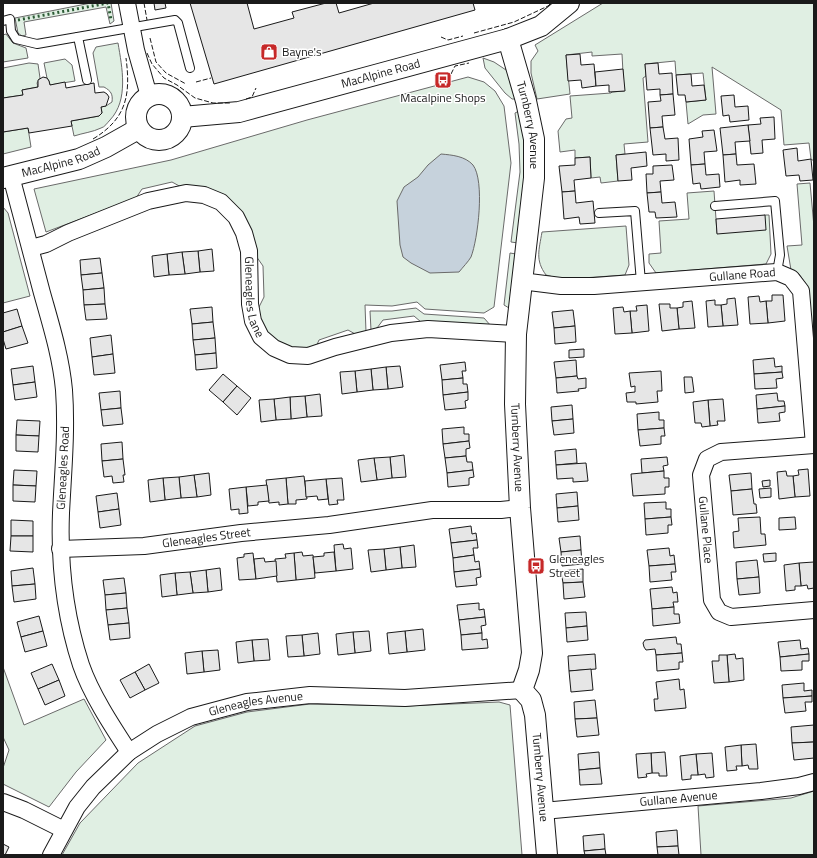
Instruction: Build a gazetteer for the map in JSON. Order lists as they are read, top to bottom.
{
  "streets": {
    "street": [
      "MacAlpine Road",
      "Turnberry Avenue",
      "Gullane Road",
      "Gleneagles Lane",
      "Gleneagles Road",
      "Gullane Place",
      "Gleneagles Street",
      "Gleneagles Avenue",
      "Gullane Avenue"
    ]
  },
  "crossings": [
    ["MacAlpine Road", "Turnberry Avenue"],
    ["MacAlpine Road", "Gleneagles Road"],
    ["Turnberry Avenue", "Gullane Road"],
    ["Turnberry Avenue", "Gleneagles Lane"],
    ["Turnberry Avenue", "Gleneagles Street"],
    ["Turnberry Avenue", "Gleneagles Avenue"],
    ["Turnberry Avenue", "Gullane Avenue"],
    ["Gullane Road", "Gullane Place"],
    ["Gleneagles Lane", "Gleneagles Road"],
    ["Gleneagles Road", "Gleneagles Street"],
    ["Gleneagles Road", "Gleneagles Avenue"]
  ],
  "places": {
    "shop": ["Bayne's"],
    "bus stop": ["Macalpine Shops", "Gleneagles Street"]
  }
}
